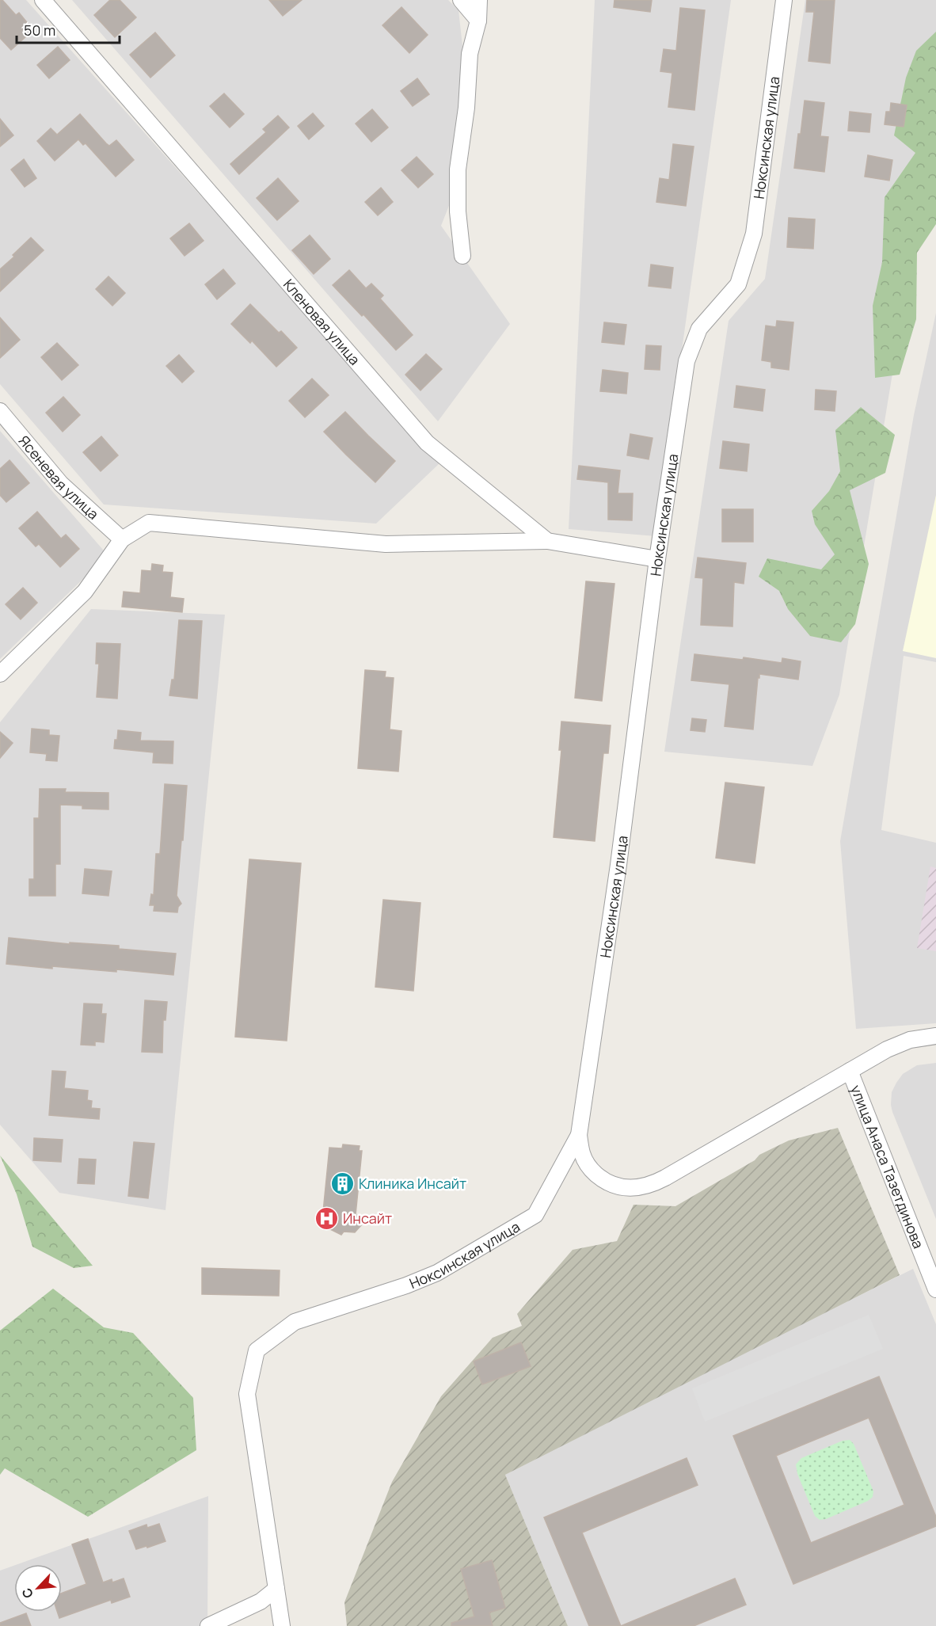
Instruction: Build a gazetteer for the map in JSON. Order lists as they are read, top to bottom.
{
  "streets": {
    "street": [
      "Ноксинская улица",
      "Кленовая улица",
      "Ясеневая улица",
      "улица Анаса Тазетдинова"
    ]
  },
  "crossings": [
    ["Ноксинская улица", "Кленовая улица"]
  ],
  "places": {
    "building": ["Клиника Инсайт"],
    "hospital": ["Инсайт"]
  },
  "scale_bar": "50 m",
  "north": "bottom left"
}
